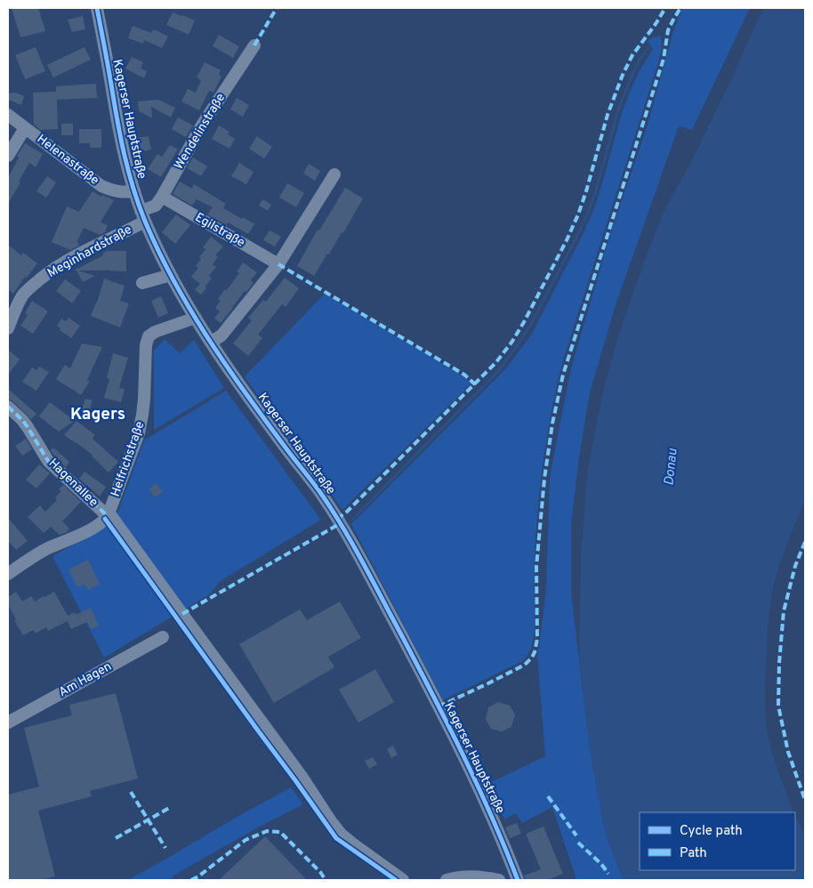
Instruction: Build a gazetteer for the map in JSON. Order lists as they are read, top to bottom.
{
  "streets": {
    "street": [
      "Kagerser Hauptstraße",
      "Wendelinstraße",
      "Helenastraße",
      "Egilstraße",
      "Meginhardstraße",
      "Helfrichstraße",
      "Hagenallee",
      "Am Hagen"
    ]
  },
  "crossings": [
    ["Kagerser Hauptstraße", "Wendelinstraße"],
    ["Kagerser Hauptstraße", "Helenastraße"],
    ["Kagerser Hauptstraße", "Meginhardstraße"],
    ["Kagerser Hauptstraße", "Helfrichstraße"],
    ["Wendelinstraße", "Egilstraße"],
    ["Wendelinstraße", "Meginhardstraße"],
    ["Helfrichstraße", "Hagenallee"]
  ],
  "districts": ["Kagers"],
  "water": ["Donau"],
  "legend": ["Cycle path", "Path"]
}
